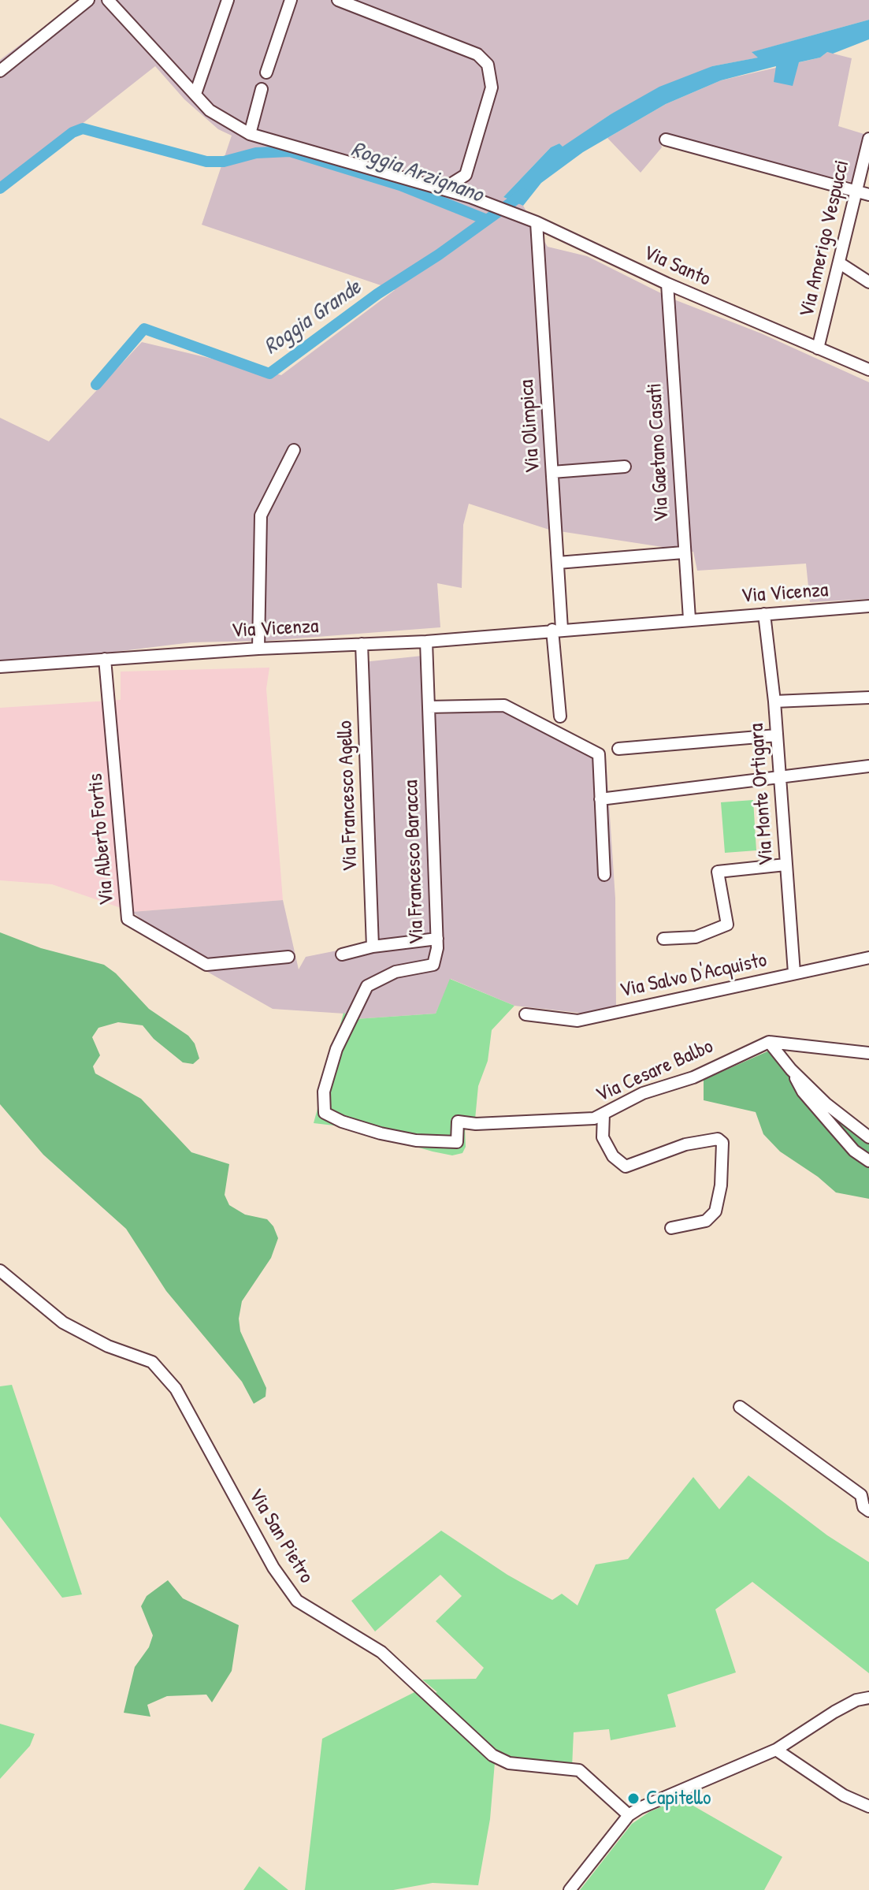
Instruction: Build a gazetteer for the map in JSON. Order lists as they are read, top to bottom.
{
  "streets": {
    "street": [
      "Via Amerigo Vespucci",
      "Via Santo",
      "Via Olimpica",
      "Via Gaetano Casati",
      "Via Vicenza",
      "Via Monte Ortigara",
      "Via Francesco Agello",
      "Via Alberto Fortis",
      "Via Francesco Baracca",
      "Via Salvo D'Acquisto",
      "Via Cesare Balbo",
      "Via San Pietro"
    ]
  },
  "crossings": [
    ["Via Amerigo Vespucci", "Via Santo"],
    ["Via Santo", "Via Olimpica"],
    ["Via Santo", "Via Gaetano Casati"],
    ["Via Olimpica", "Via Vicenza"],
    ["Via Gaetano Casati", "Via Vicenza"],
    ["Via Vicenza", "Via Monte Ortigara"],
    ["Via Vicenza", "Via Francesco Agello"],
    ["Via Vicenza", "Via Alberto Fortis"],
    ["Via Vicenza", "Via Francesco Baracca"],
    ["Via Monte Ortigara", "Via Salvo D'Acquisto"],
    ["Via Francesco Baracca", "Via Cesare Balbo"]
  ],
  "water": ["Roggia Arzignano", "Roggia Grande"],
  "places": ["Capitello"]
}
